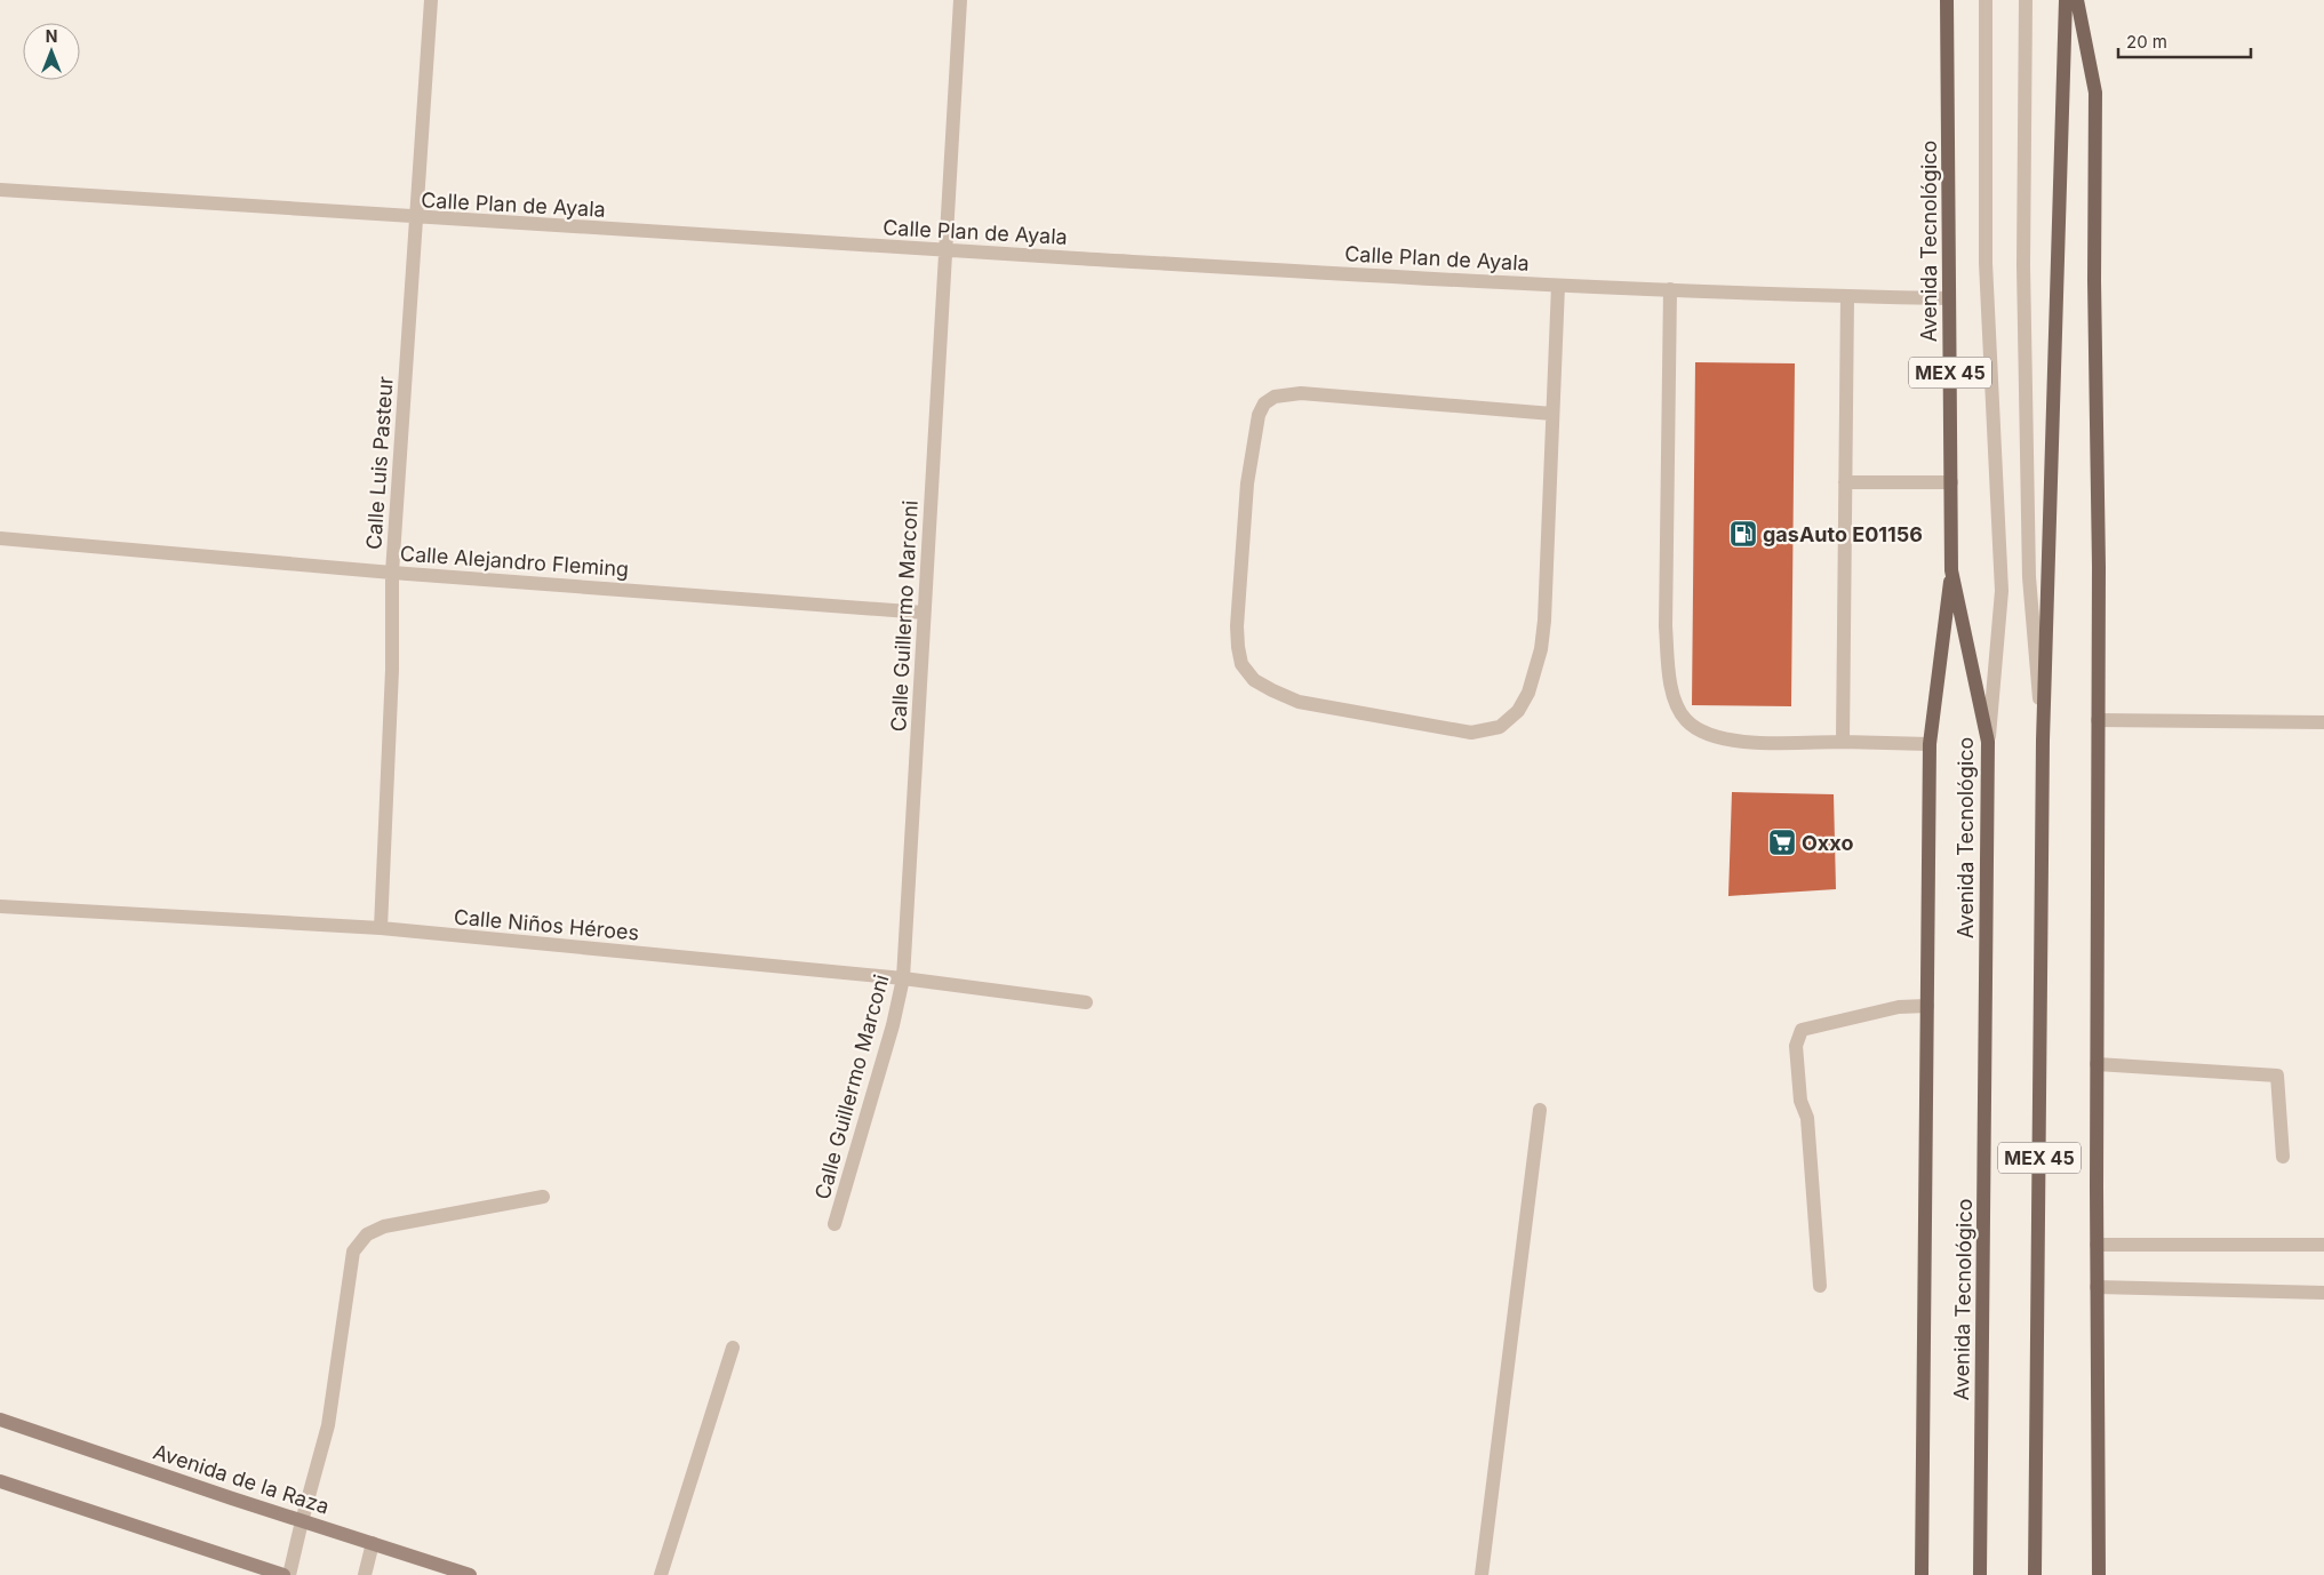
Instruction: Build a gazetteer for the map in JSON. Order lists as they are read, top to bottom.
{
  "streets": {
    "main road": ["Avenida Tecnológico", "MEX 45", "Avenida de la Raza"],
    "street": [
      "Calle Plan de Ayala",
      "Calle Luis Pasteur",
      "Calle Alejandro Fleming",
      "Calle Guillermo Marconi",
      "Calle Niños Héroes"
    ]
  },
  "crossings": [
    ["Calle Plan de Ayala", "Avenida Tecnológico"],
    ["Calle Plan de Ayala", "Calle Luis Pasteur"],
    ["Calle Plan de Ayala", "Calle Guillermo Marconi"],
    ["Calle Luis Pasteur", "Calle Alejandro Fleming"],
    ["Calle Luis Pasteur", "Calle Niños Héroes"],
    ["Calle Alejandro Fleming", "Calle Guillermo Marconi"],
    ["Calle Guillermo Marconi", "Calle Niños Héroes"]
  ],
  "places": {
    "fuel station": ["gasAuto E01156"],
    "supermarket": ["Oxxo"]
  },
  "scale_bar": "20 m",
  "north": "top"
}
